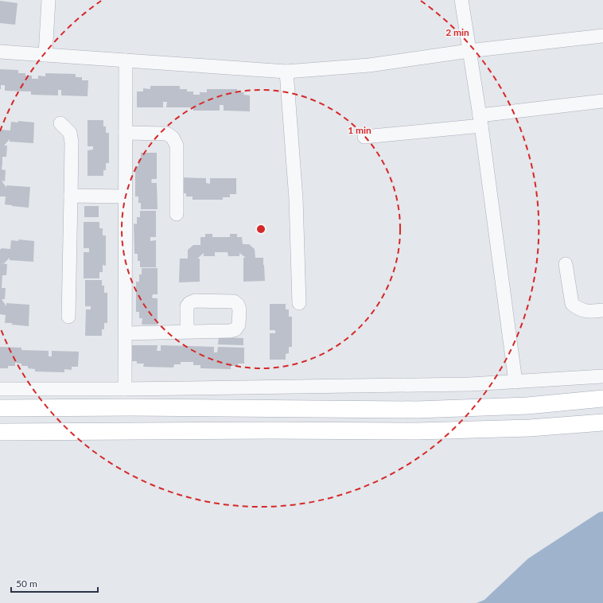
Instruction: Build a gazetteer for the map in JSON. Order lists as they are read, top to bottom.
{
  "scale_bar": "50 m",
  "rings": ["2 min", "1 min"]
}
